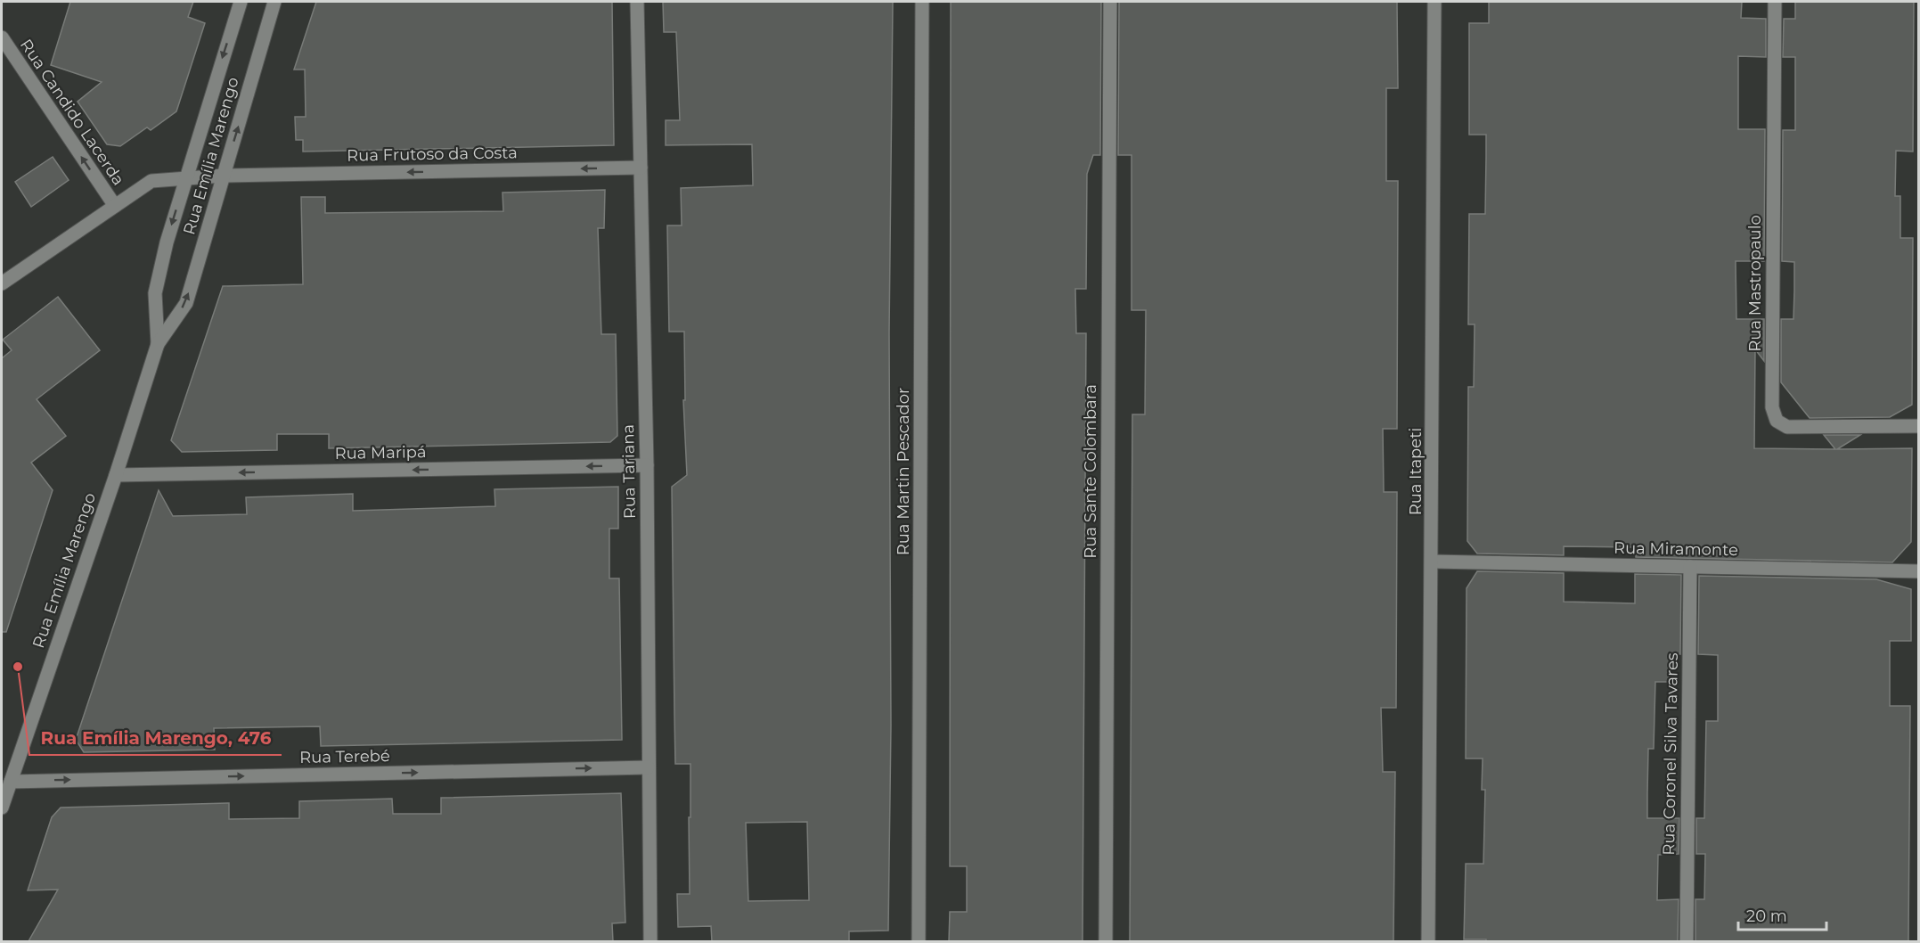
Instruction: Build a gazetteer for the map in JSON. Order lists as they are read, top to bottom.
{
  "streets": {
    "street": [
      "Rua Candido Lacerda",
      "Rua Frutoso da Costa",
      "Rua Emília Marengo",
      "Rua Mastropaulo",
      "Rua Maripá",
      "Rua Tariana",
      "Rua Martin Pescador",
      "Rua Sante Colombara",
      "Rua Itapeti",
      "Rua Miramonte",
      "Rua Coronel Silva Tavares",
      "Rua Terebé"
    ]
  },
  "crossings": [
    ["Rua Candido Lacerda", "Rua Frutoso da Costa"],
    ["Rua Frutoso da Costa", "Rua Emília Marengo"],
    ["Rua Frutoso da Costa", "Rua Tariana"],
    ["Rua Emília Marengo", "Rua Maripá"],
    ["Rua Emília Marengo", "Rua Terebé"],
    ["Rua Maripá", "Rua Tariana"],
    ["Rua Tariana", "Rua Terebé"],
    ["Rua Itapeti", "Rua Miramonte"],
    ["Rua Miramonte", "Rua Coronel Silva Tavares"]
  ],
  "one_way": [
    "Rua Candido Lacerda",
    "Rua Frutoso da Costa",
    "Rua Maripá",
    "Rua Terebé"
  ],
  "places": ["Rua Emília Marengo, 476"],
  "scale_bar": "20 m"
}
